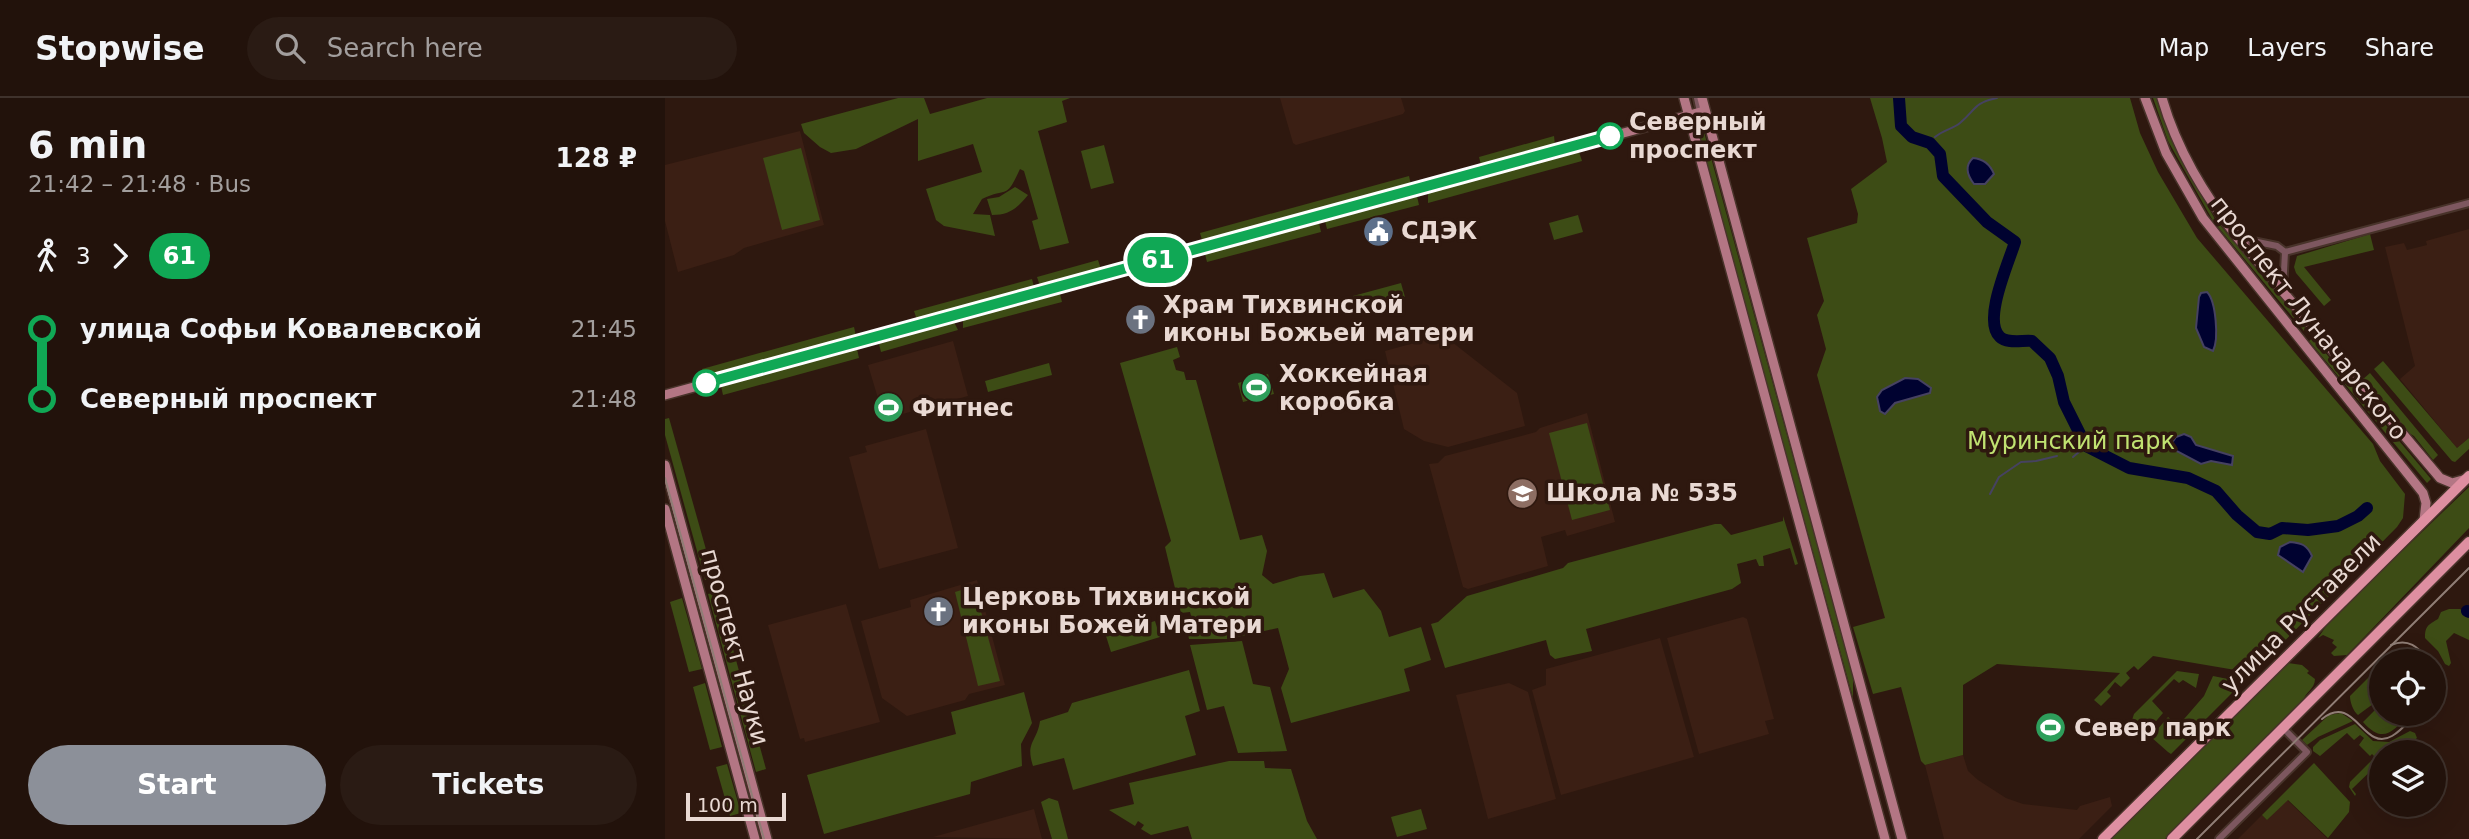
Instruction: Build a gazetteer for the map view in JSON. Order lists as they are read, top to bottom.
{
  "streets": {
    "main road": ["проспект Луначарского", "улица Руставели", "проспект Науки"]
  },
  "crossings": [
    ["проспект Луначарского", "улица Руставели"]
  ],
  "parks": ["Муринский парк"],
  "places": {
    "other": ["Северный проспект"],
    "public building": ["СДЭК"],
    "church": ["Храм Тихвинской иконы Божьей матери", "Церковь Тихвинской иконы Божей Матери"],
    "sports": ["Хоккейная коробка", "Фитнес", "Север парк"],
    "school or university": ["Школа № 535"]
  },
  "lines": ["bus line 61"],
  "scale_bar": "100 m",
  "page": {
    "header": "Stopwise",
    "search": "Search here",
    "nav": ["Map", "Layers", "Share"],
    "heading": ["6 min", "21:42 – 21:48 · Bus", "128 ₽"],
    "on_map": "61",
    "legs": ["3", "61"],
    "list": [
      {
        "name": "улица Софьи Ковалевской",
        "value": "21:45"
      },
      {
        "name": "Северный проспект",
        "value": "21:48"
      }
    ],
    "buttons": ["Start", "Tickets"],
    "scale": "100 m"
  }
}
